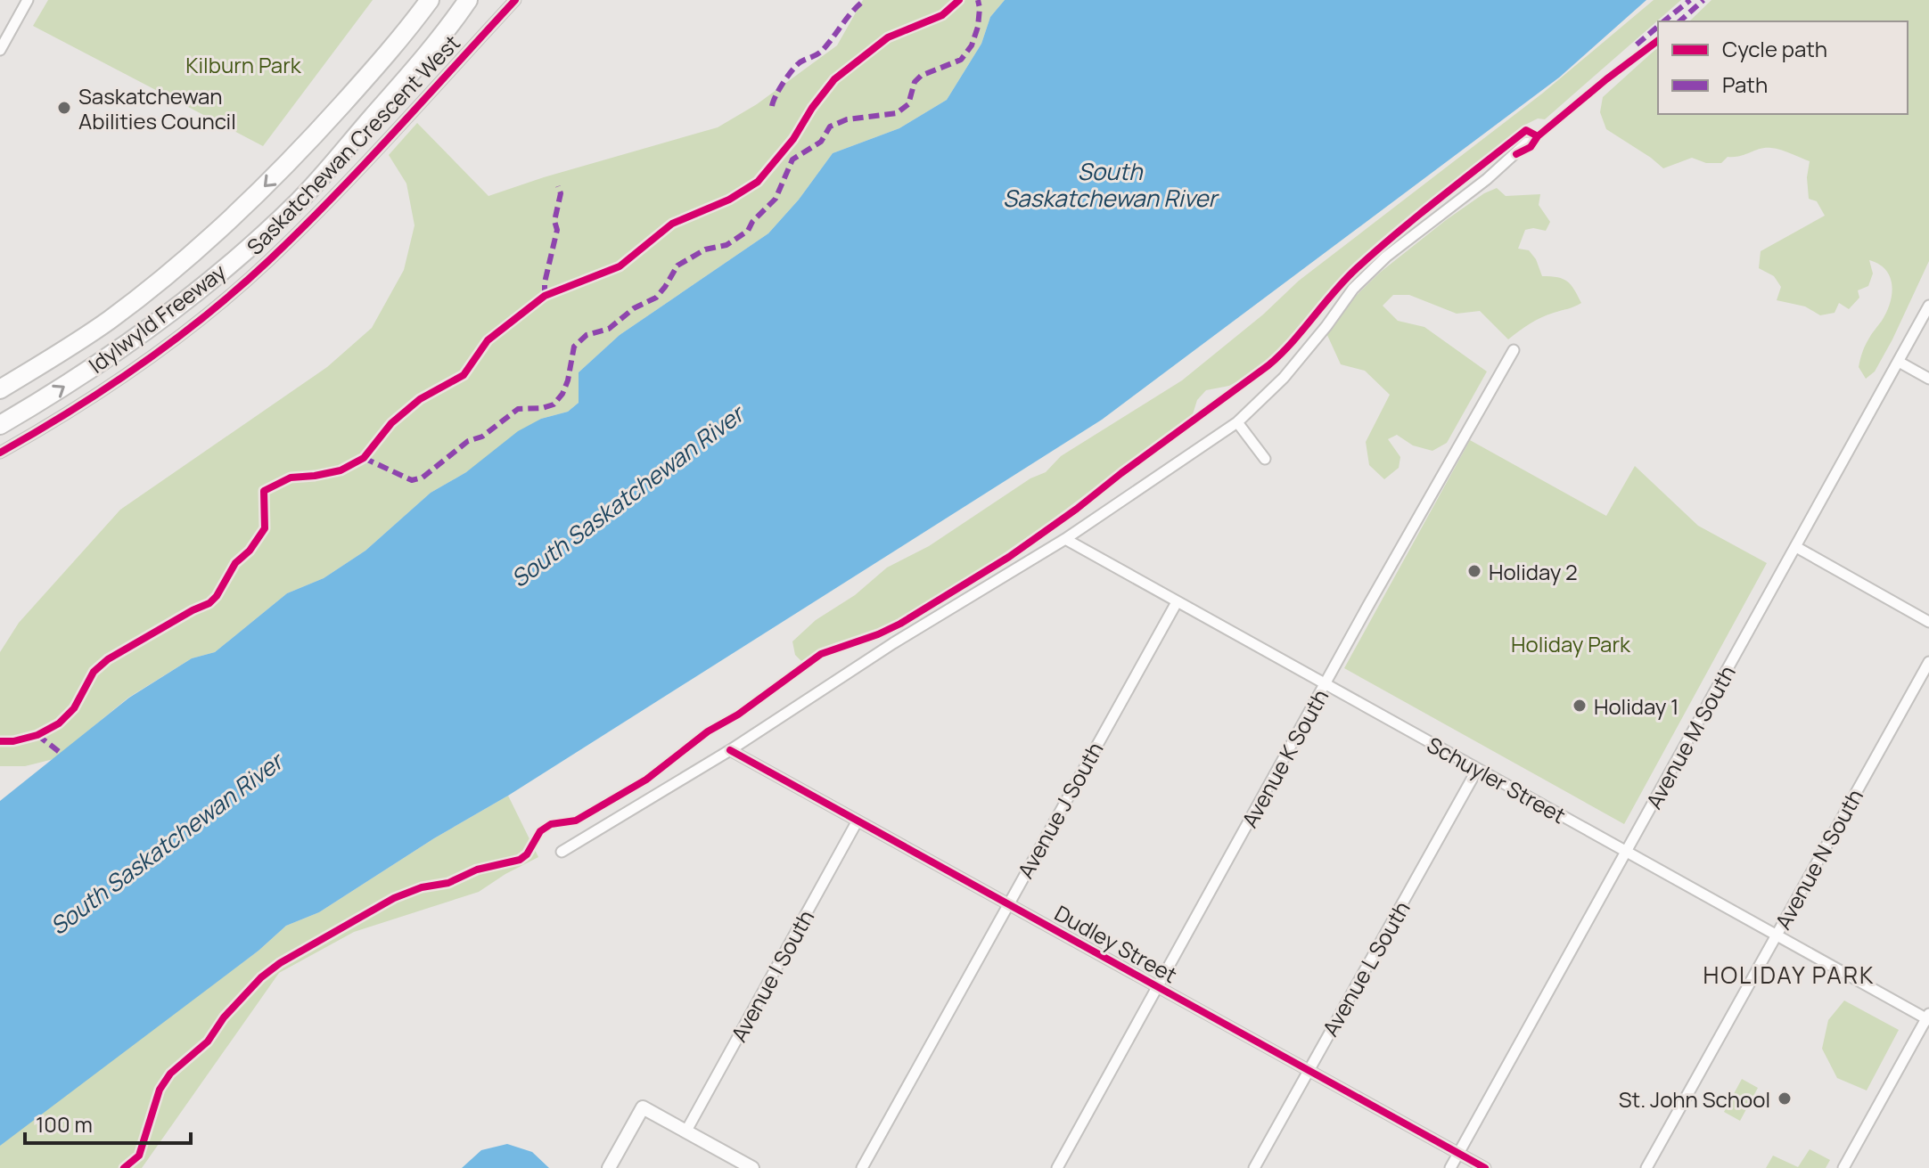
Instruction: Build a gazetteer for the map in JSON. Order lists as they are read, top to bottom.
{
  "streets": {
    "highway": ["Idylwyld Freeway"],
    "street": [
      "Saskatchewan Crescent West",
      "Avenue M South",
      "Avenue K South",
      "Schuyler Street",
      "Avenue J South",
      "Avenue N South",
      "Dudley Street",
      "Avenue L South",
      "Avenue I South"
    ]
  },
  "crossings": [
    ["Avenue M South", "Schuyler Street"],
    ["Avenue M South", "Dudley Street"],
    ["Avenue K South", "Schuyler Street"],
    ["Avenue K South", "Dudley Street"],
    ["Schuyler Street", "Avenue J South"],
    ["Schuyler Street", "Avenue N South"],
    ["Schuyler Street", "Avenue L South"],
    ["Avenue J South", "Dudley Street"],
    ["Dudley Street", "Avenue L South"],
    ["Dudley Street", "Avenue I South"]
  ],
  "districts": ["HOLIDAY PARK"],
  "water": ["South Saskatchewan River"],
  "parks": ["Kilburn Park", "Holiday Park"],
  "places": [
    "Saskatchewan Abilities Council",
    "Holiday 2",
    "Holiday 1",
    "St. John School"
  ],
  "legend": ["Cycle path", "Path"],
  "scale_bar": "100 m"
}
